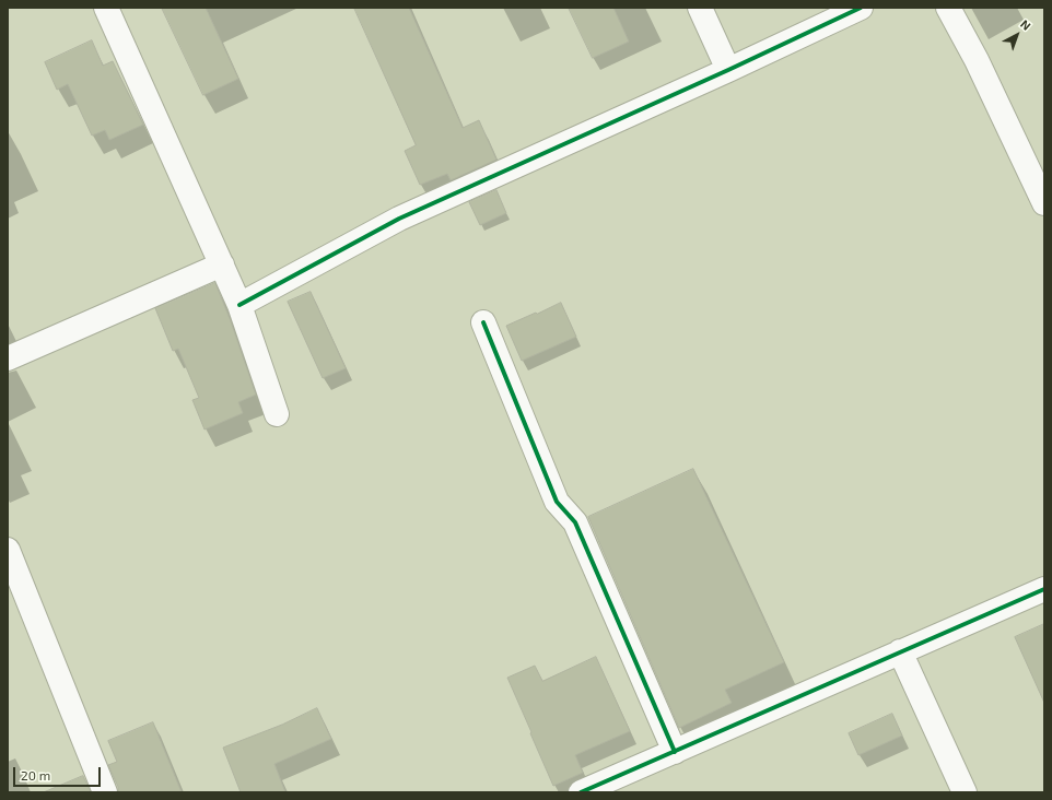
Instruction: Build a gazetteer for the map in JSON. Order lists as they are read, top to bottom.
{
  "scale_bar": "20 m",
  "north": "top right"
}
